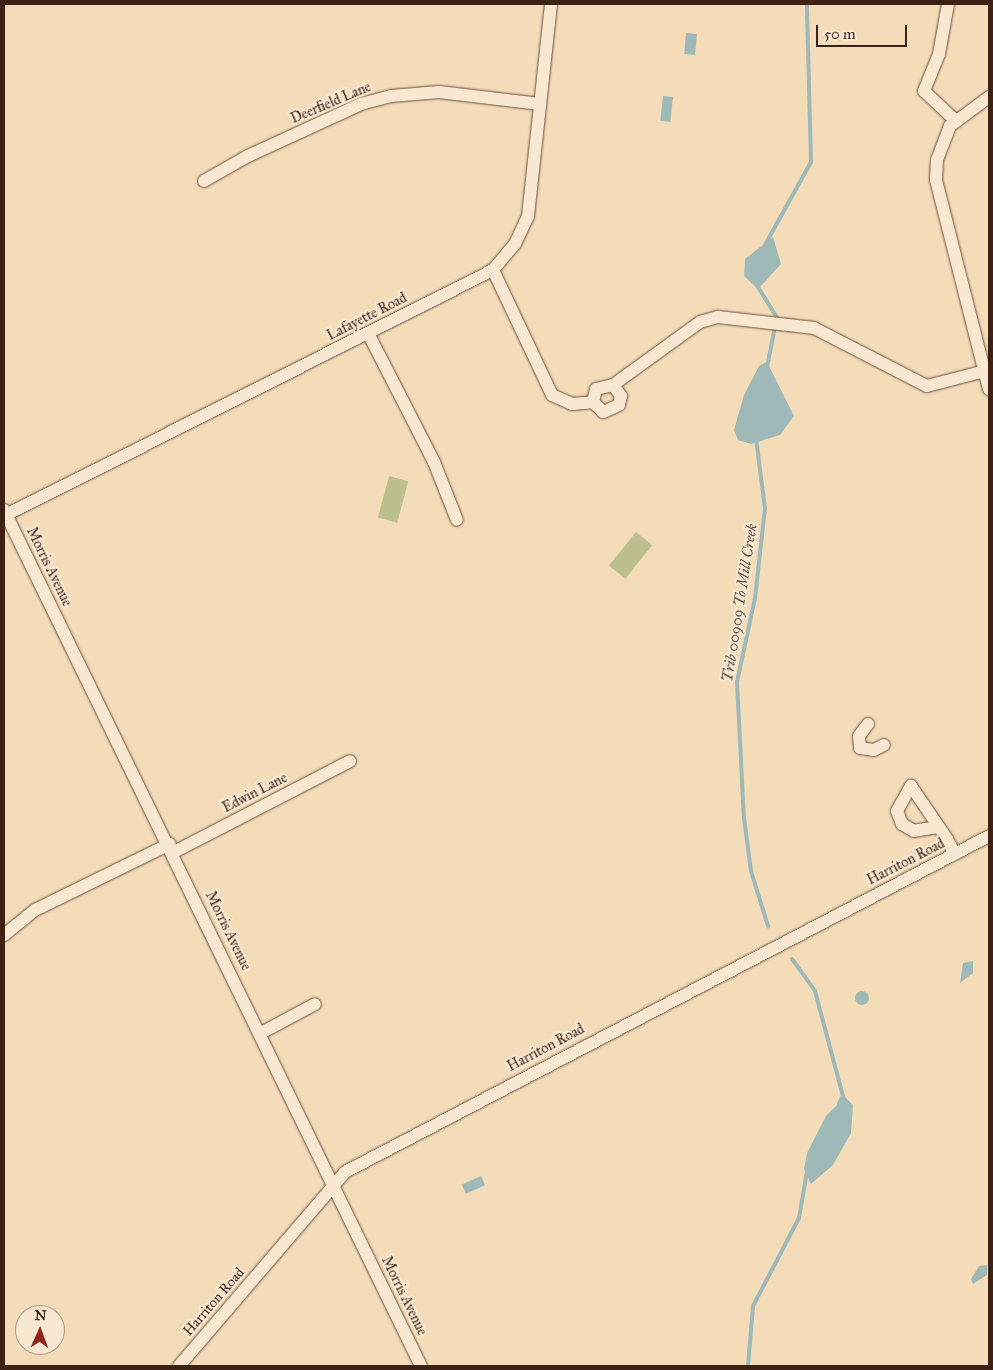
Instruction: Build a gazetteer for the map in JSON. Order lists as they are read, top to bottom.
{
  "streets": {
    "street": [
      "Deerfield Lane",
      "Lafayette Road",
      "Morris Avenue",
      "Edwin Lane",
      "Harriton Road"
    ]
  },
  "crossings": [
    ["Deerfield Lane", "Lafayette Road"],
    ["Lafayette Road", "Morris Avenue"],
    ["Morris Avenue", "Edwin Lane"],
    ["Morris Avenue", "Harriton Road"]
  ],
  "water": ["Trib 00909 To Mill Creek"],
  "scale_bar": "50 m",
  "north": "top"
}
